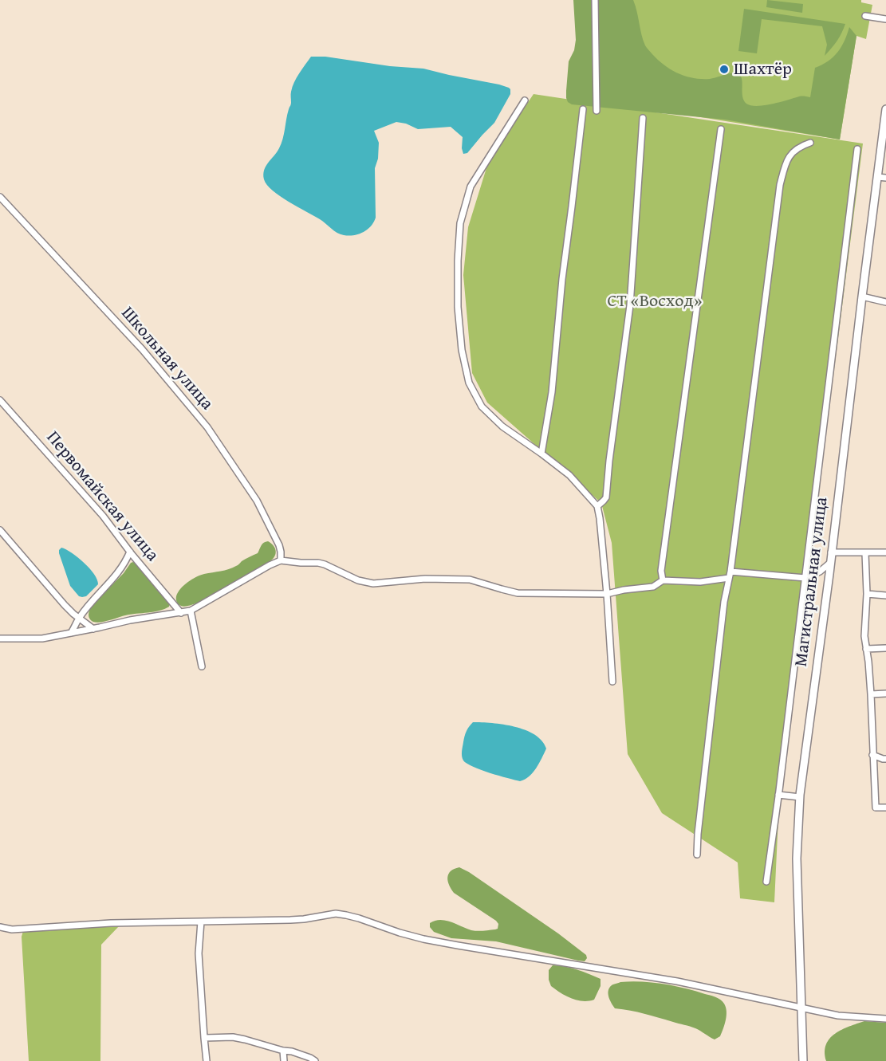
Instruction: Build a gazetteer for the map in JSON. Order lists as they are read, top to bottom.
{
  "streets": {
    "main road": ["Магистральная улица"],
    "street": ["Школьная улица", "Первомайская улица"]
  },
  "parks": ["СТ «Восход»"],
  "places": ["Шахтёр"]
}
